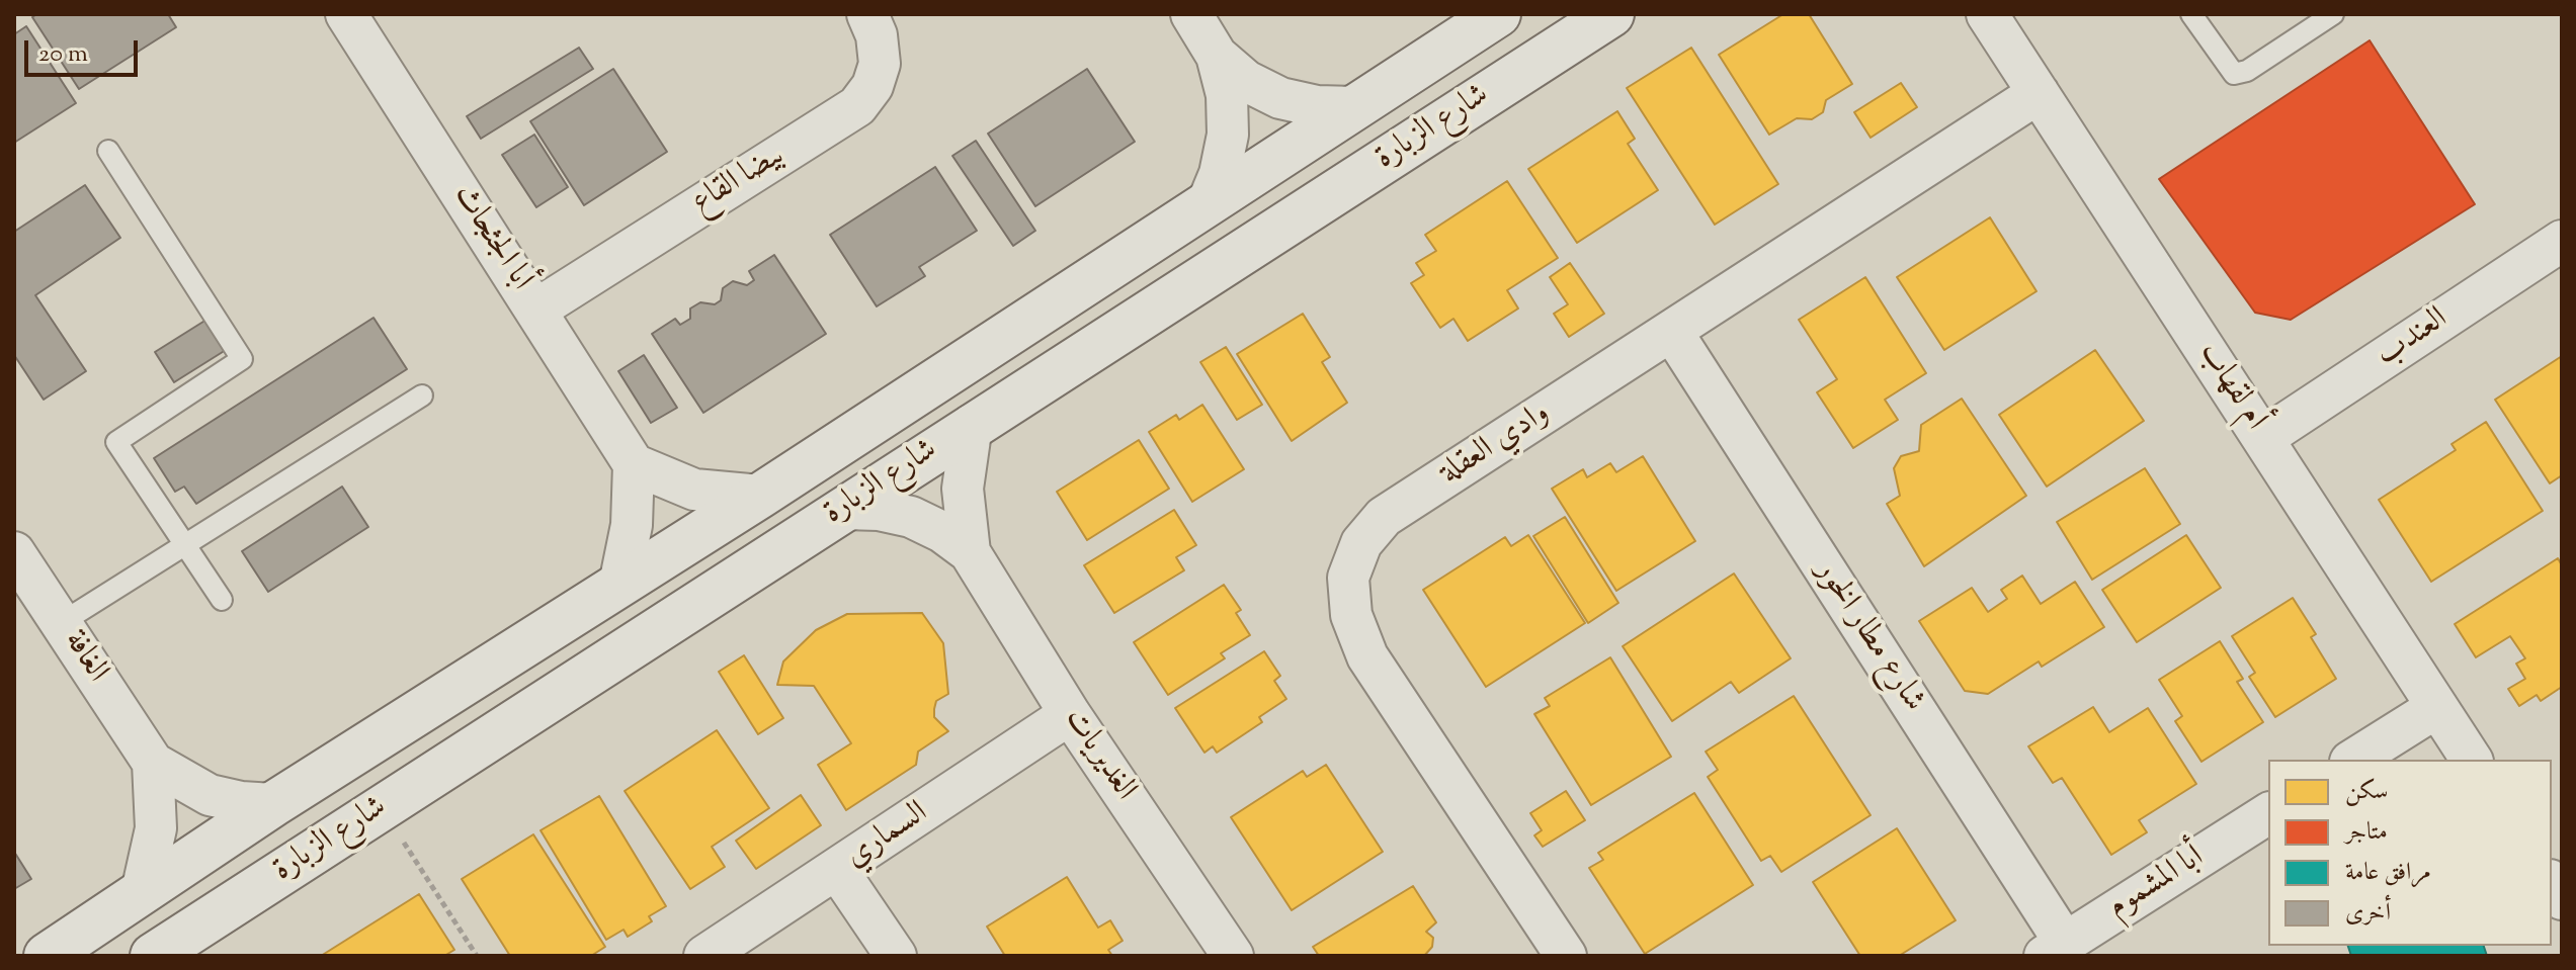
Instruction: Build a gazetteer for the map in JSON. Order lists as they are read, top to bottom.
{
  "streets": {
    "street": [
      "شارع الزبارة",
      "بيضا القاع",
      "أبا الجثجاث",
      "العندب",
      "أم لقهاب",
      "وادي العقلة",
      "شارع مطار الخور",
      "الغافة",
      "الغديريات",
      "السماري",
      "أبا المشموم"
    ]
  },
  "crossings": [
    ["شارع الزبارة", "الغافة"],
    ["شارع الزبارة", "الغديريات"],
    ["بيضا القاع", "أبا الجثجاث"],
    ["العندب", "أم لقهاب"],
    ["أم لقهاب", "وادي العقلة"],
    ["وادي العقلة", "شارع مطار الخور"],
    ["شارع مطار الخور", "أبا المشموم"],
    ["الغديريات", "السماري"]
  ],
  "legend": [
    "سكن",
    "متاجر",
    "مرافق عامة",
    "أخرى"
  ],
  "scale_bar": "20 m"
}
